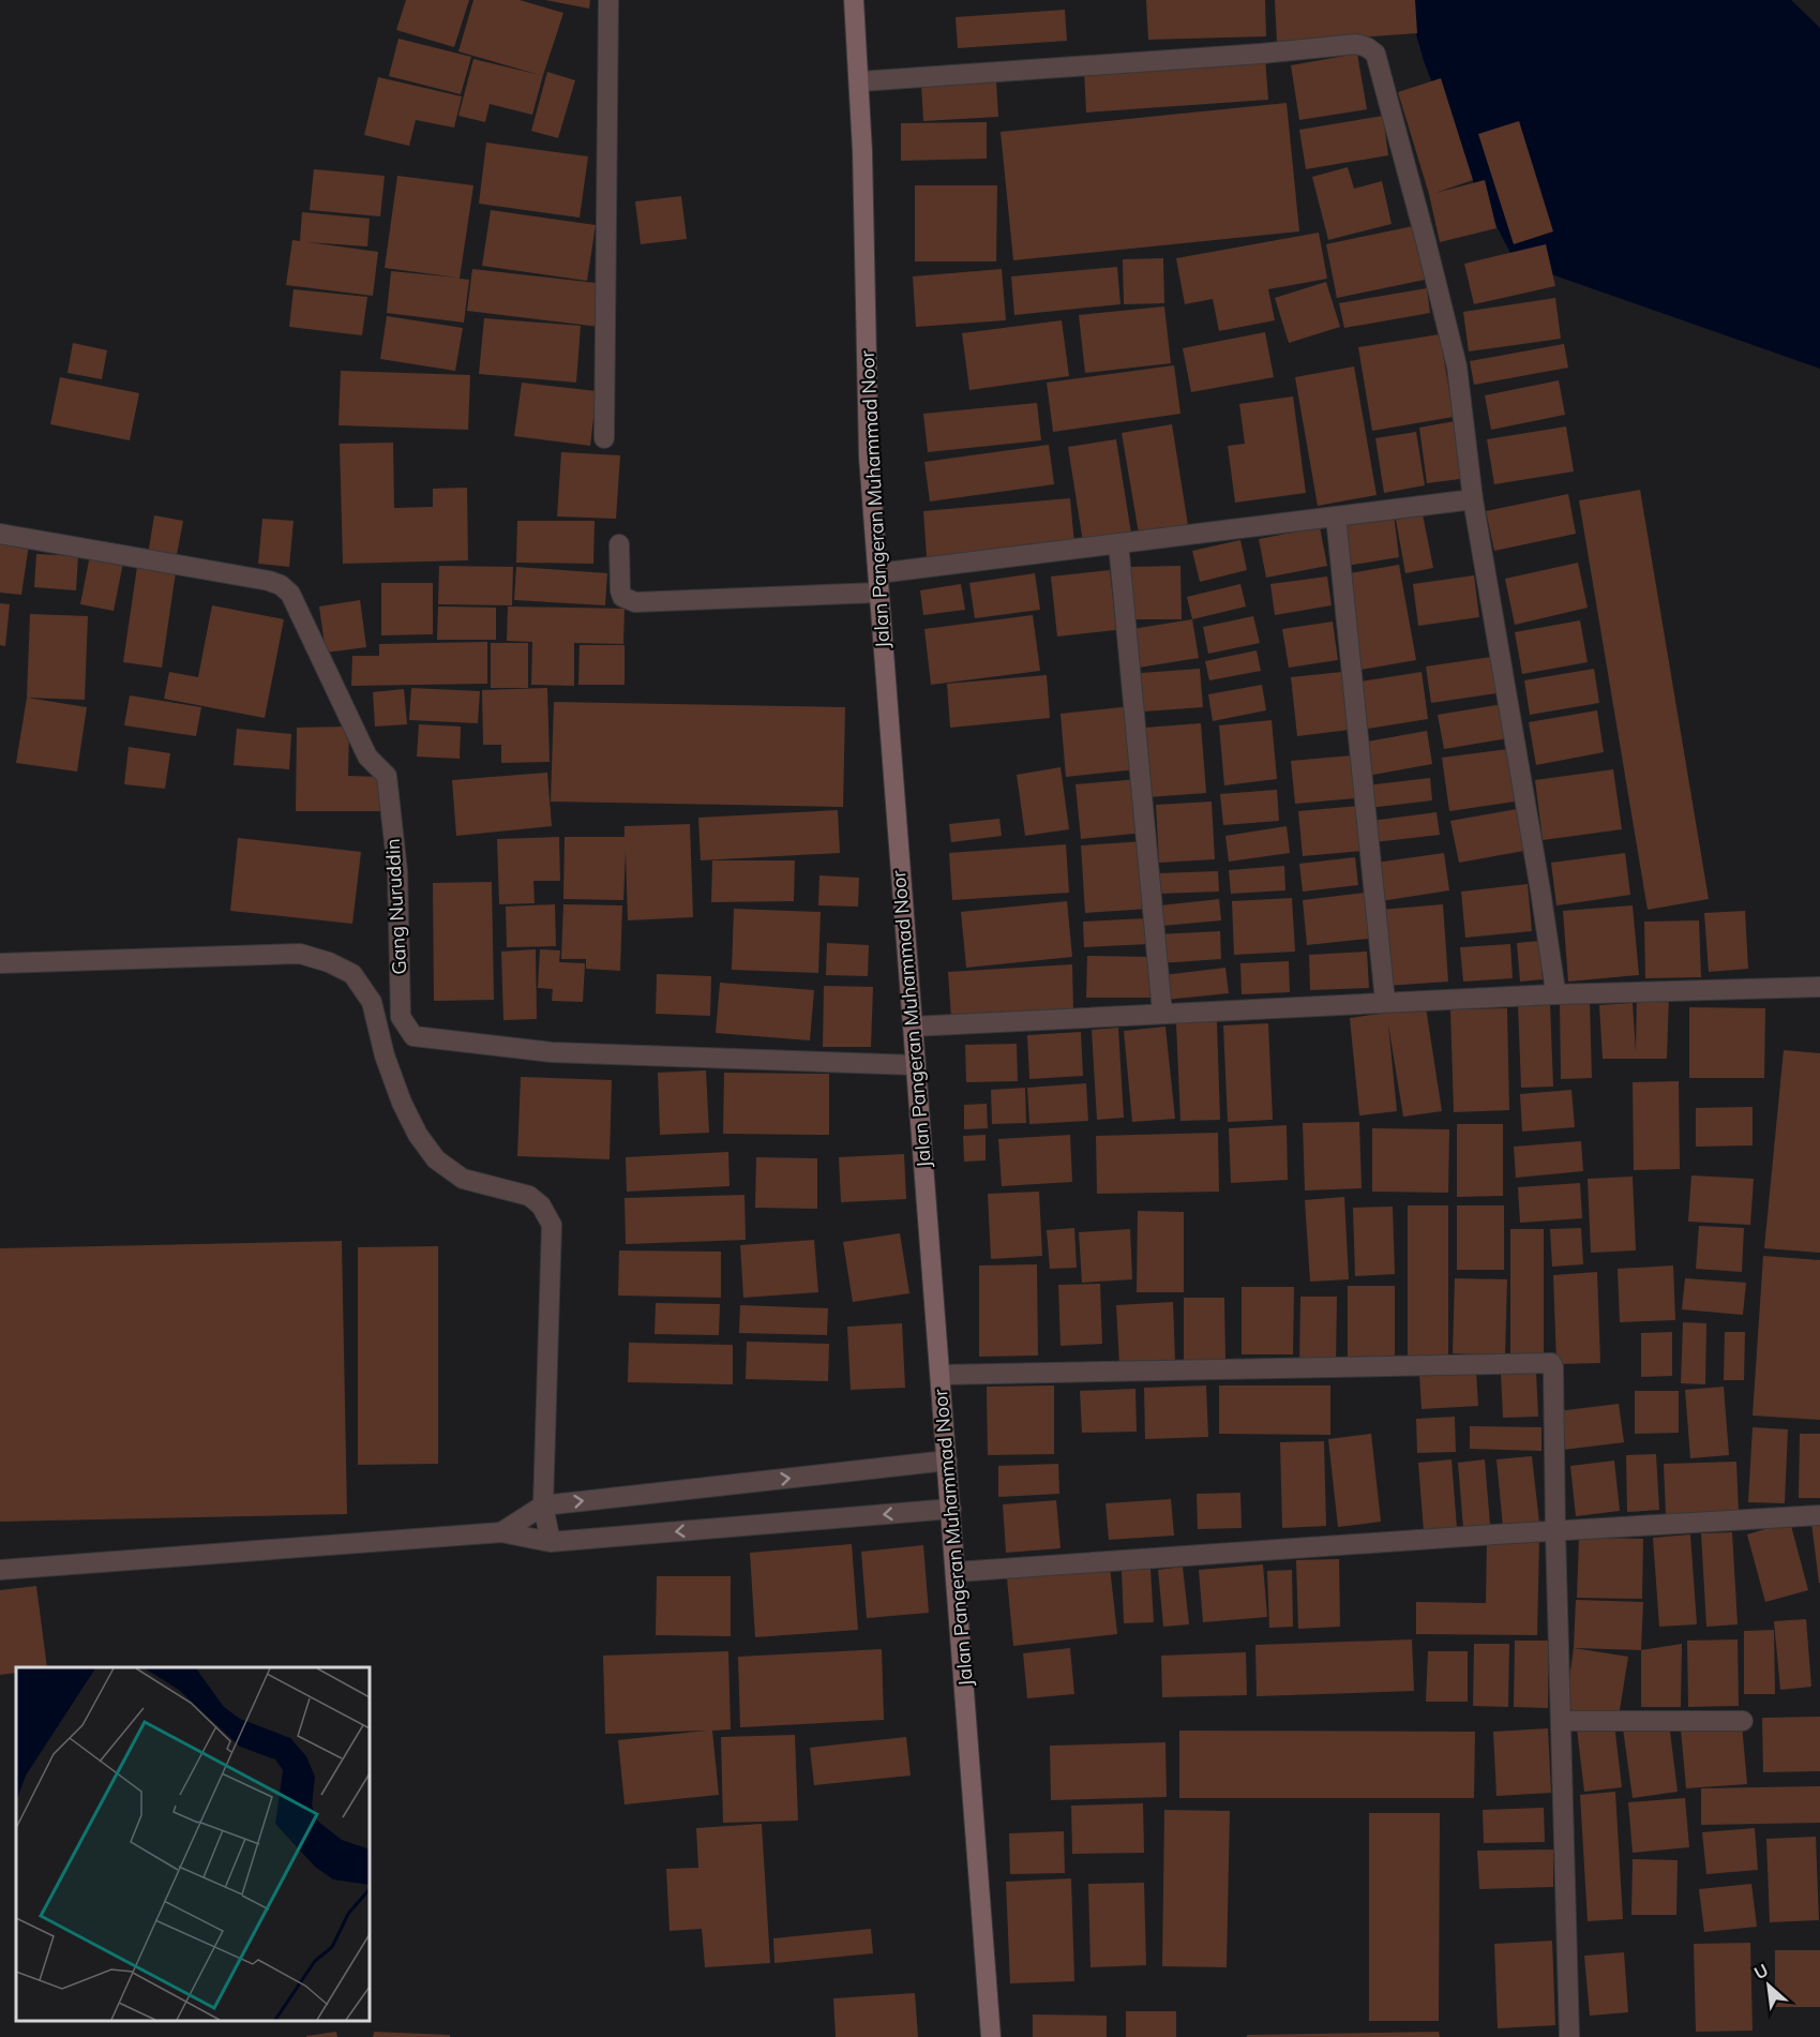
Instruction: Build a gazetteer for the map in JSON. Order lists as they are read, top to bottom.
{
  "streets": {
    "main road": ["Jalan Pangeran Muhammad Noor"],
    "street": ["Gang Nuruddin"]
  },
  "crossings": [
    ["Jalan Pangeran Muhammad Noor", "Gang Nuruddin"]
  ],
  "north": "top left"
}
